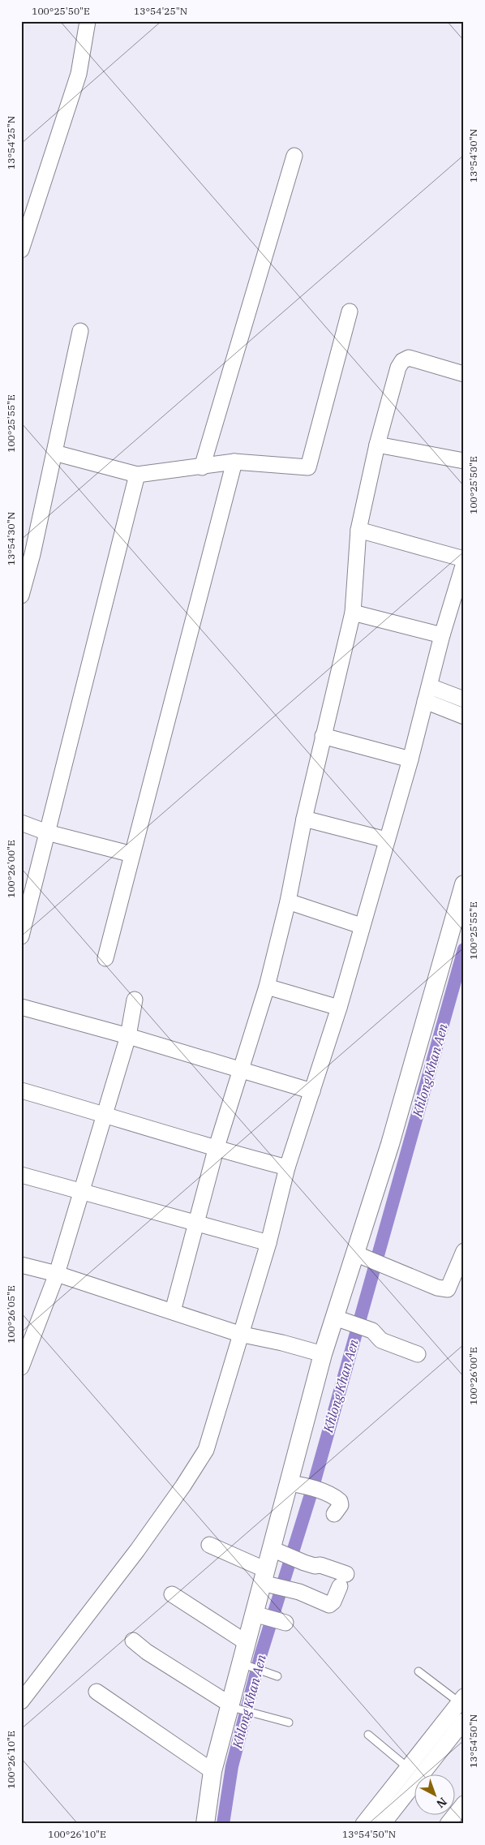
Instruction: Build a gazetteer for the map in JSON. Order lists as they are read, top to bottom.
{
  "water": ["Khlong Khan Aen"],
  "north": "bottom right",
  "coordinates": [
    "100°25'50\"E",
    "13°54'25\"N",
    "13°54'30\"N",
    "100°25'55\"E",
    "100°26'00\"E",
    "100°26'05\"E",
    "13°54'50\"N",
    "100°26'10\"E"
  ]
}
